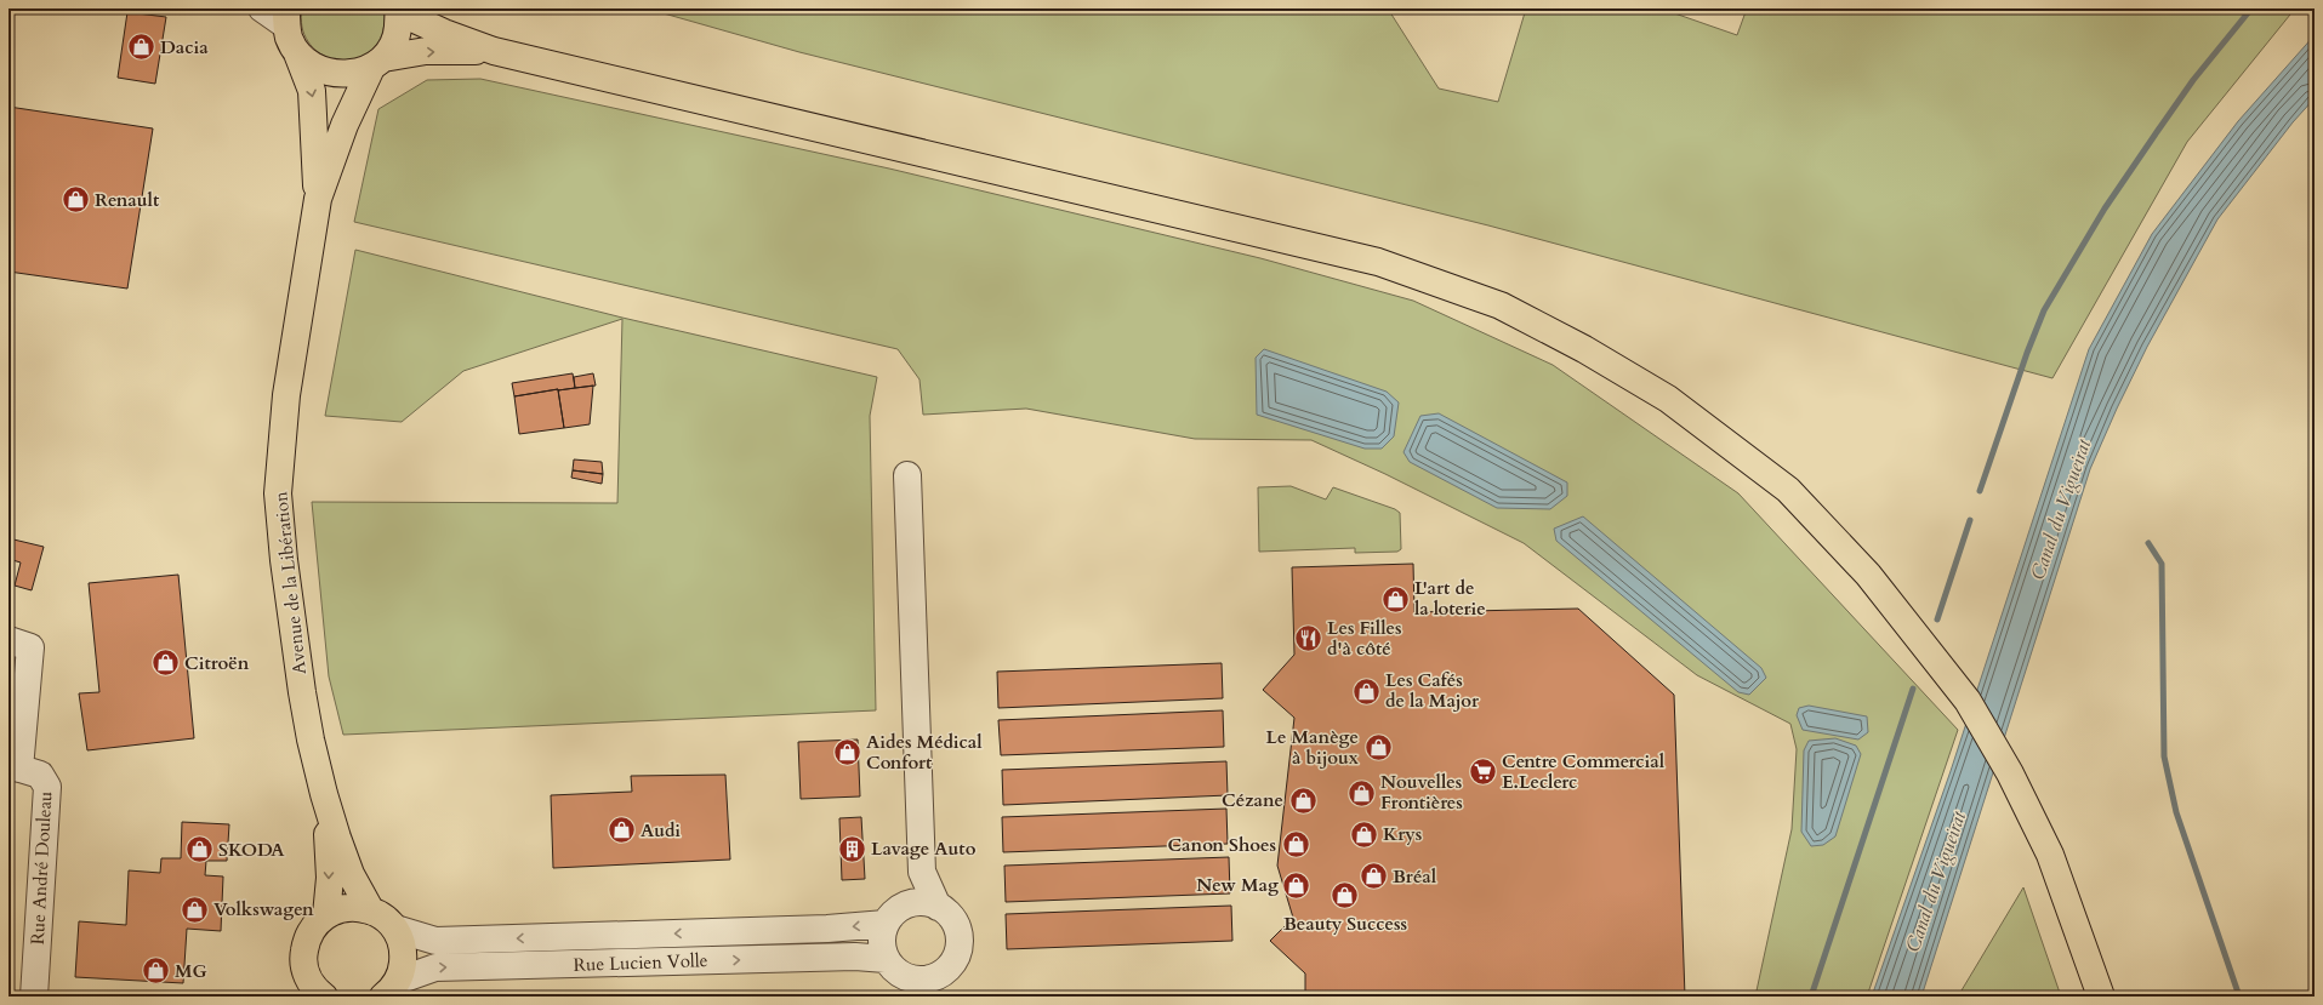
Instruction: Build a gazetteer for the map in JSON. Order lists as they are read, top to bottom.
{
  "streets": {
    "main road": ["Avenue de la Libération"],
    "street": ["Rue André Douleau", "Rue Lucien Volle"]
  },
  "water": ["Canal du Vigueirat"],
  "places": {
    "shop": [
      "Dacia",
      "Renault",
      "L'art de la loterie",
      "Citroën",
      "Les Cafés de la Major",
      "Le Manège à bijoux",
      "Aides Médical Confort",
      "Nouvelles Frontières",
      "Cézane",
      "Audi",
      "Krys",
      "Canon Shoes",
      "SKODA",
      "Bréal",
      "New Mag",
      "Beauty Success",
      "Volkswagen",
      "MG"
    ],
    "restaurant": ["Les Filles d'à côté"],
    "supermarket": ["Centre Commercial E.Leclerc"],
    "building": ["Lavage Auto"]
  }
}
